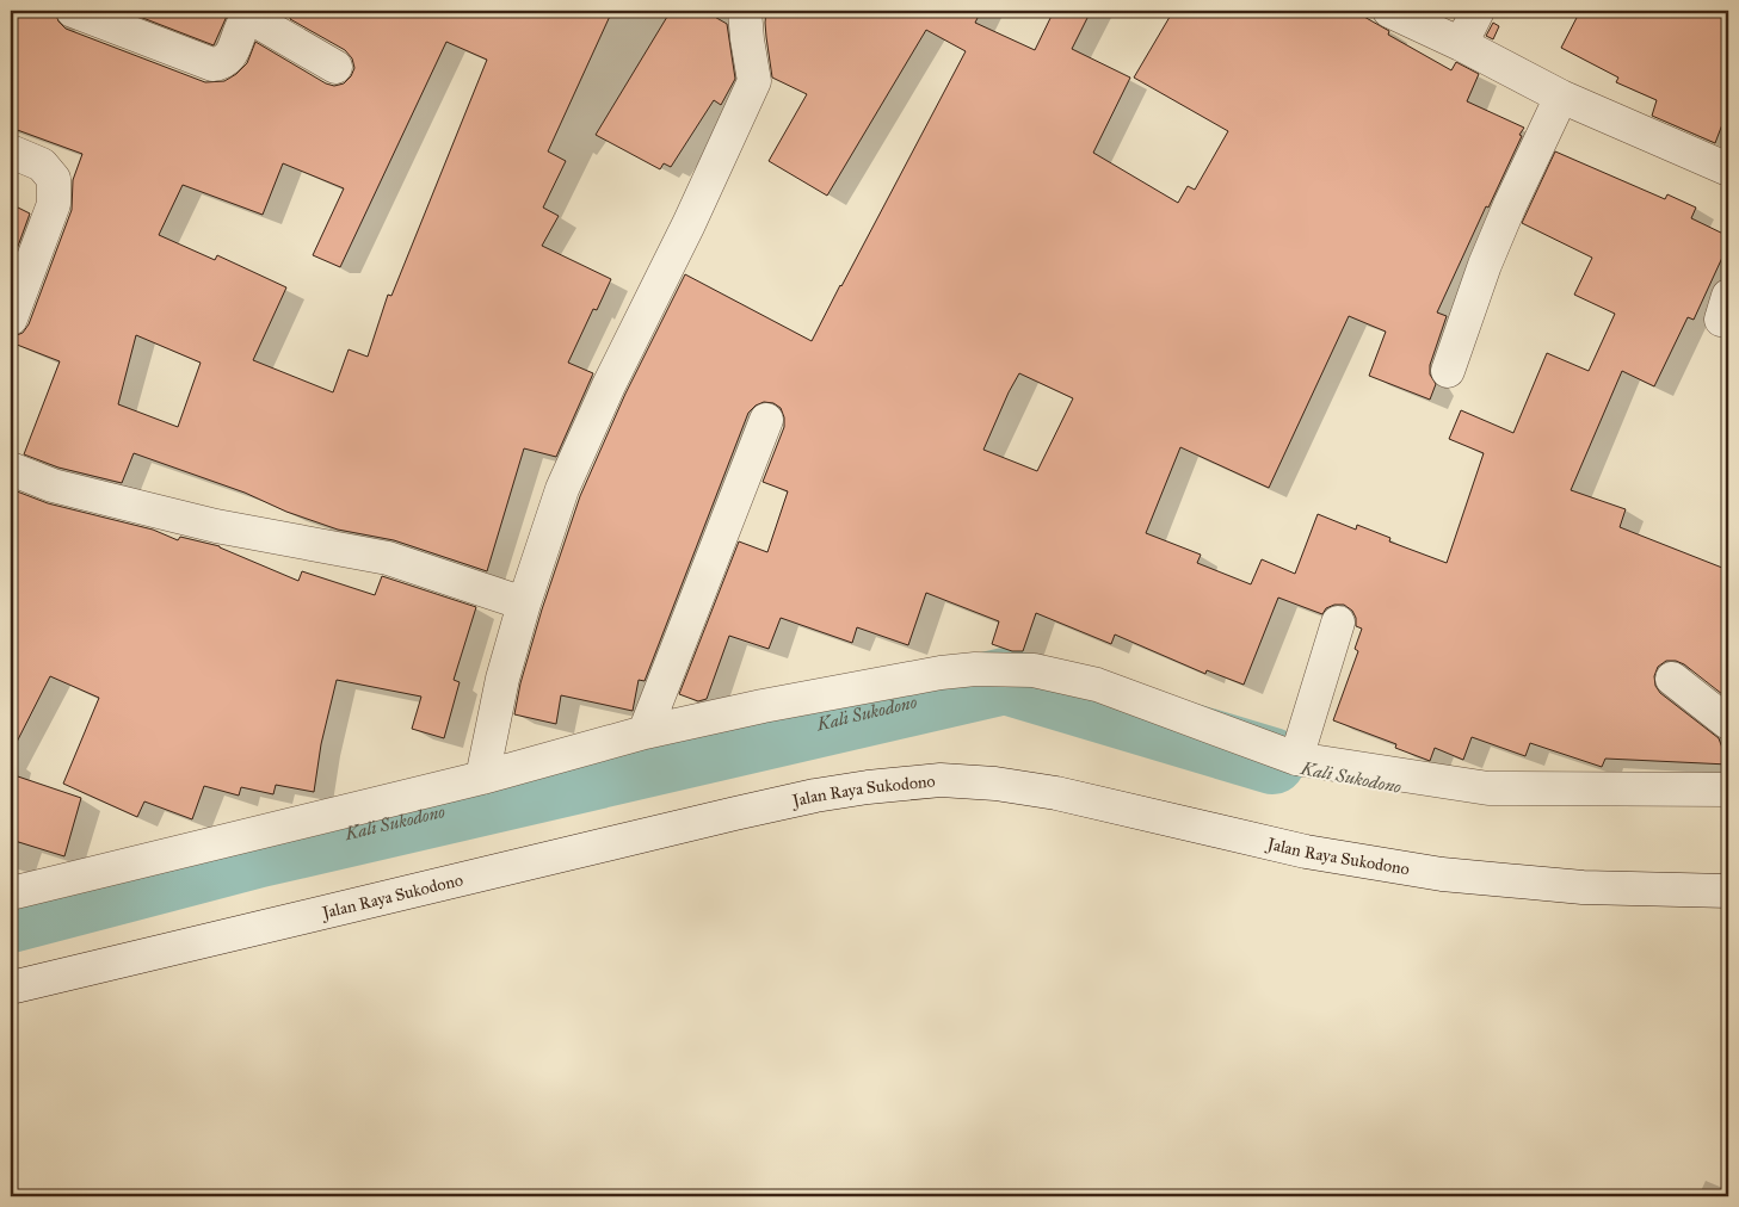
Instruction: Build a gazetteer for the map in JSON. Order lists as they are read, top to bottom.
{
  "streets": {
    "street": ["Jalan Raya Sukodono"]
  },
  "water": ["Kali Sukodono"]
}
